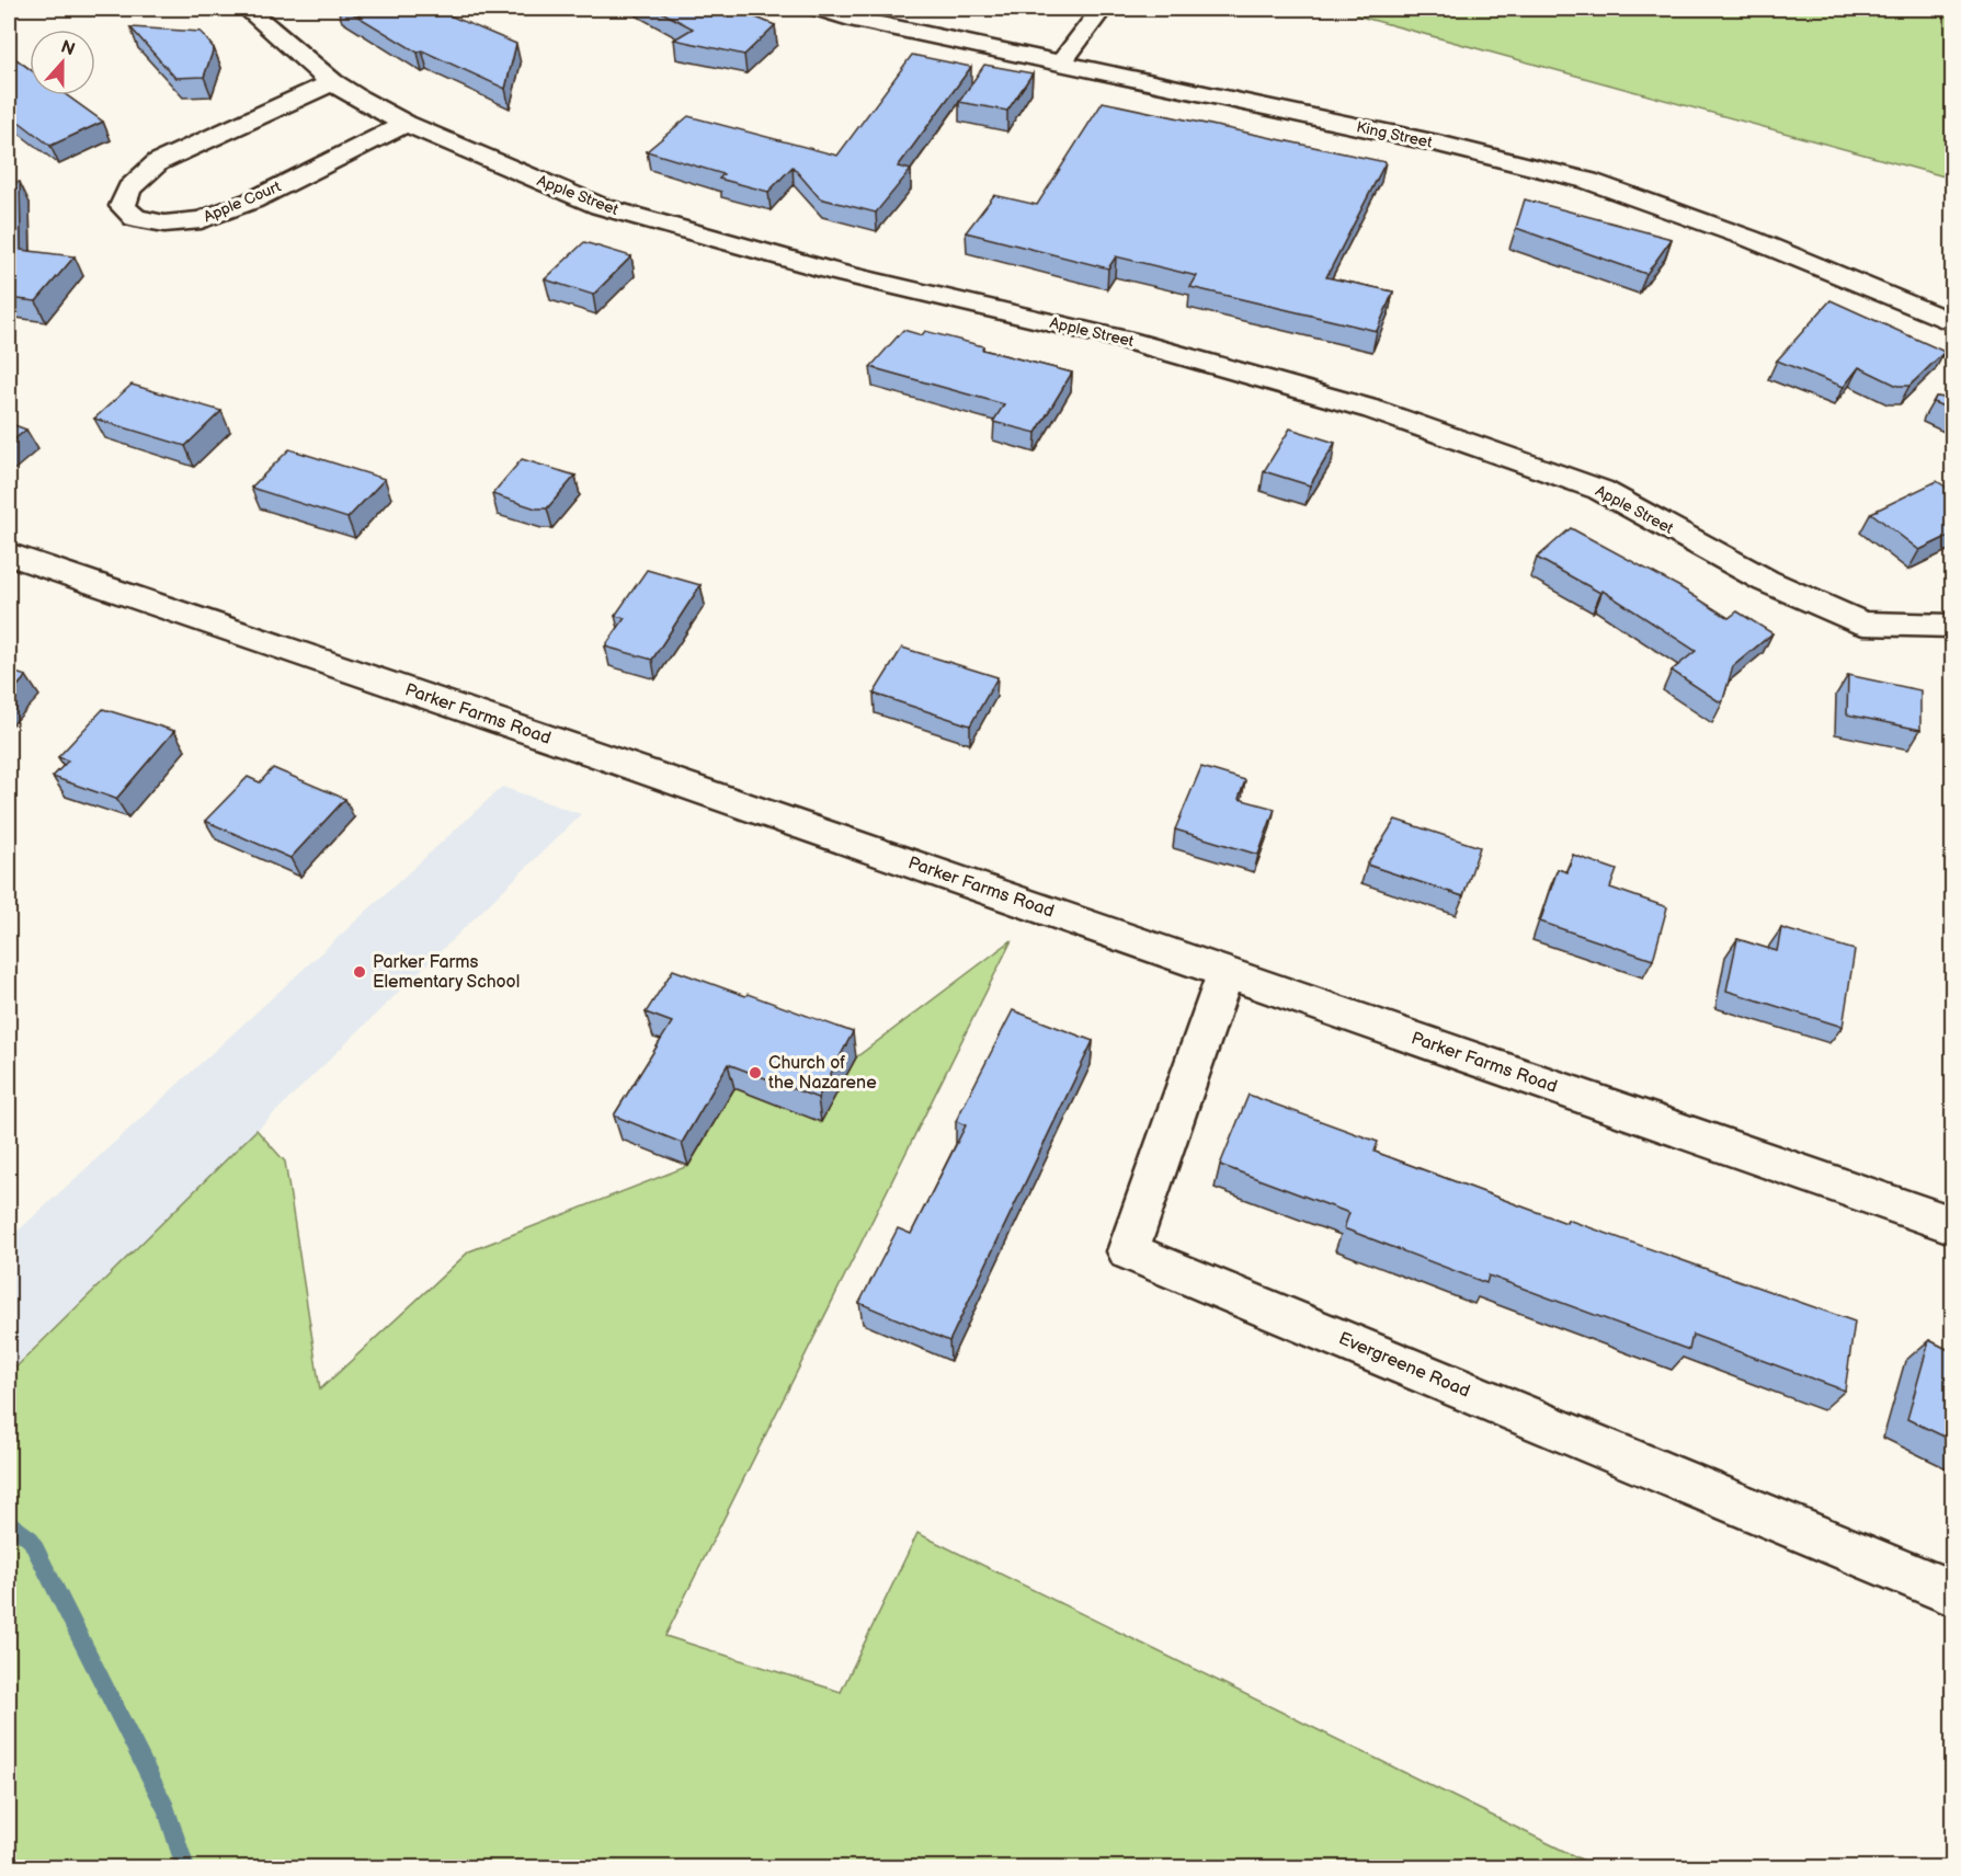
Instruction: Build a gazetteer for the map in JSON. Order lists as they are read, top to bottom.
{
  "streets": {
    "street": [
      "King Street",
      "Apple Street",
      "Apple Court",
      "Parker Farms Road",
      "Evergreene Road"
    ]
  },
  "crossings": [
    ["Apple Street", "Apple Court"],
    ["Parker Farms Road", "Evergreene Road"]
  ],
  "places": ["Parker Farms Elementary School", "Church of the Nazarene"],
  "north": "top"
}
